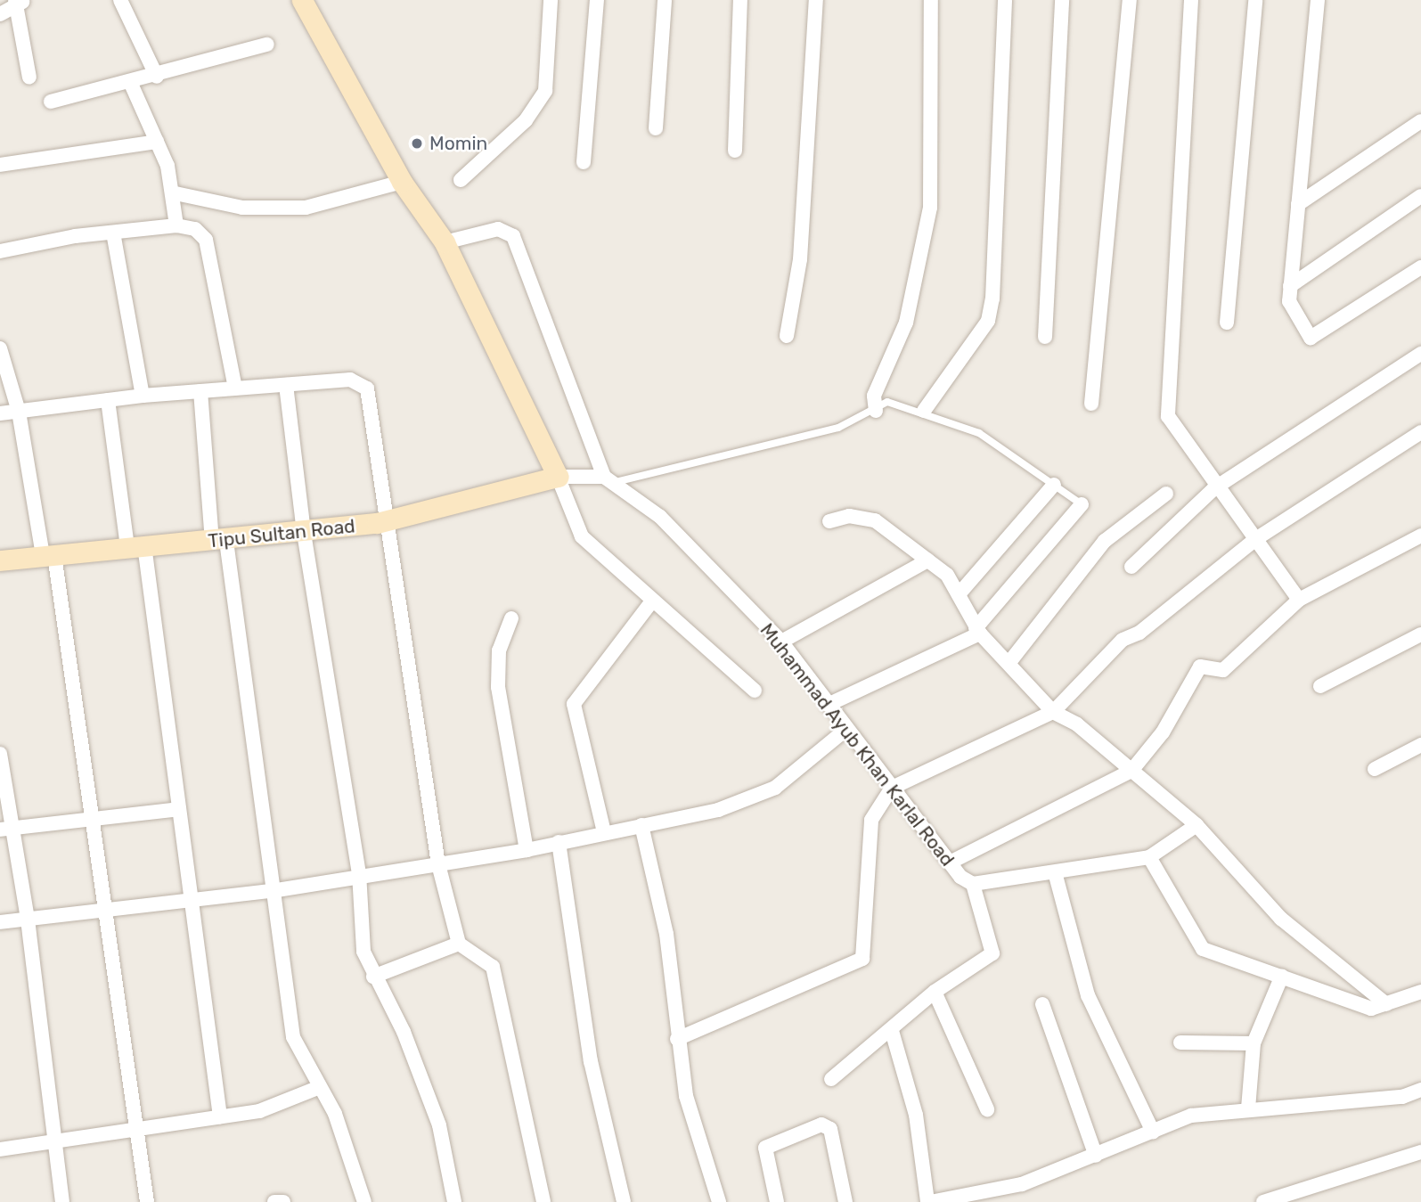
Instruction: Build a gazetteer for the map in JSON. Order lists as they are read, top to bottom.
{
  "streets": {
    "main road": ["Tipu Sultan Road"],
    "street": ["Muhammad Ayub Khan Karlal Road"]
  },
  "places": ["Momin"]
}
